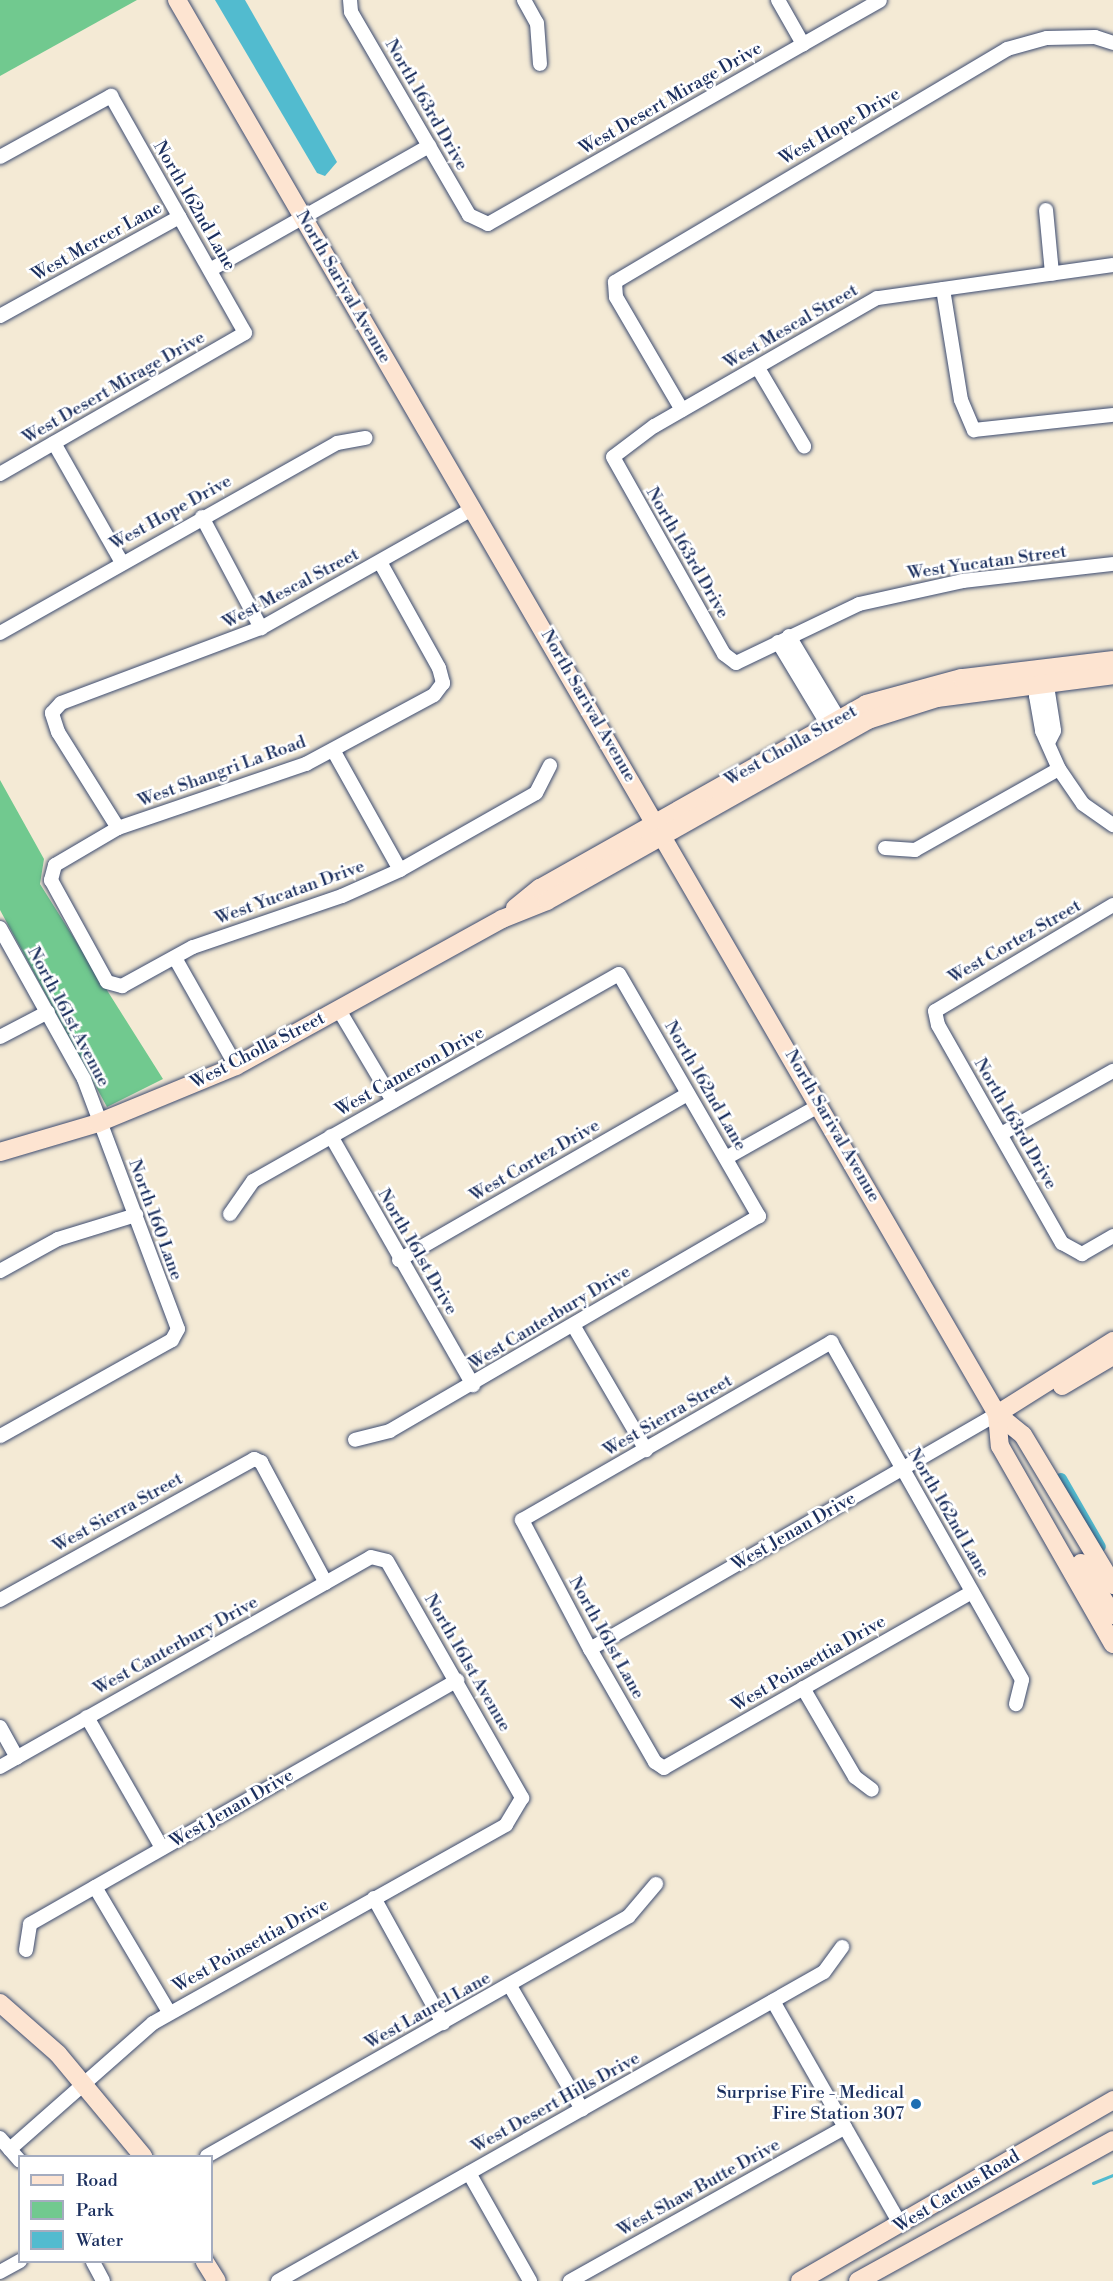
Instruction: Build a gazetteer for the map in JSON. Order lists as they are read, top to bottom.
{
  "streets": {
    "main road": [
      "North Sarival Avenue",
      "West Cholla Street",
      "West Jenan Drive",
      "West Cactus Road"
    ],
    "street": [
      "West Desert Mirage Drive",
      "North 163rd Drive",
      "West Hope Drive",
      "North 162nd Lane",
      "West Mercer Lane",
      "West Mescal Street",
      "West Yucatan Street",
      "West Shangri La Road",
      "West Yucatan Drive",
      "West Cortez Street",
      "North 161st Avenue",
      "West Cameron Drive",
      "West Cortez Drive",
      "North 160 Lane",
      "North 161st Drive",
      "West Canterbury Drive",
      "West Sierra Street",
      "North 161st Lane",
      "West Poinsettia Drive",
      "West Laurel Lane",
      "West Desert Hills Drive",
      "West Shaw Butte Drive"
    ]
  },
  "crossings": [
    ["West Desert Mirage Drive", "North 163rd Drive"],
    ["West Desert Mirage Drive", "North 162nd Lane"],
    ["North 163rd Drive", "West Mescal Street"],
    ["North 163rd Drive", "West Yucatan Street"],
    ["North 163rd Drive", "West Cortez Street"],
    ["West Hope Drive", "West Mescal Street"],
    ["North 162nd Lane", "West Mercer Lane"],
    ["North 162nd Lane", "West Cameron Drive"],
    ["North 162nd Lane", "West Cortez Drive"],
    ["North 162nd Lane", "West Canterbury Drive"],
    ["North 162nd Lane", "West Sierra Street"],
    ["North 162nd Lane", "West Jenan Drive"],
    ["North 162nd Lane", "West Poinsettia Drive"],
    ["North Sarival Avenue", "West Mescal Street"],
    ["North Sarival Avenue", "West Cholla Street"],
    ["North Sarival Avenue", "West Jenan Drive"],
    ["West Mescal Street", "West Shangri La Road"],
    ["West Cholla Street", "North 161st Avenue"],
    ["West Cholla Street", "North 160 Lane"],
    ["West Shangri La Road", "West Yucatan Drive"],
    ["North 161st Avenue", "North 160 Lane"],
    ["North 161st Avenue", "West Canterbury Drive"],
    ["North 161st Avenue", "West Jenan Drive"],
    ["North 161st Avenue", "West Poinsettia Drive"],
    ["West Cameron Drive", "North 161st Drive"],
    ["West Cortez Drive", "North 161st Drive"],
    ["North 161st Drive", "West Canterbury Drive"],
    ["West Canterbury Drive", "West Sierra Street"],
    ["West Sierra Street", "North 161st Lane"],
    ["West Jenan Drive", "North 161st Lane"],
    ["North 161st Lane", "West Poinsettia Drive"]
  ],
  "places": ["Surprise Fire - Medical Fire Station 307"],
  "legend": ["Road", "Park", "Water"]
}
